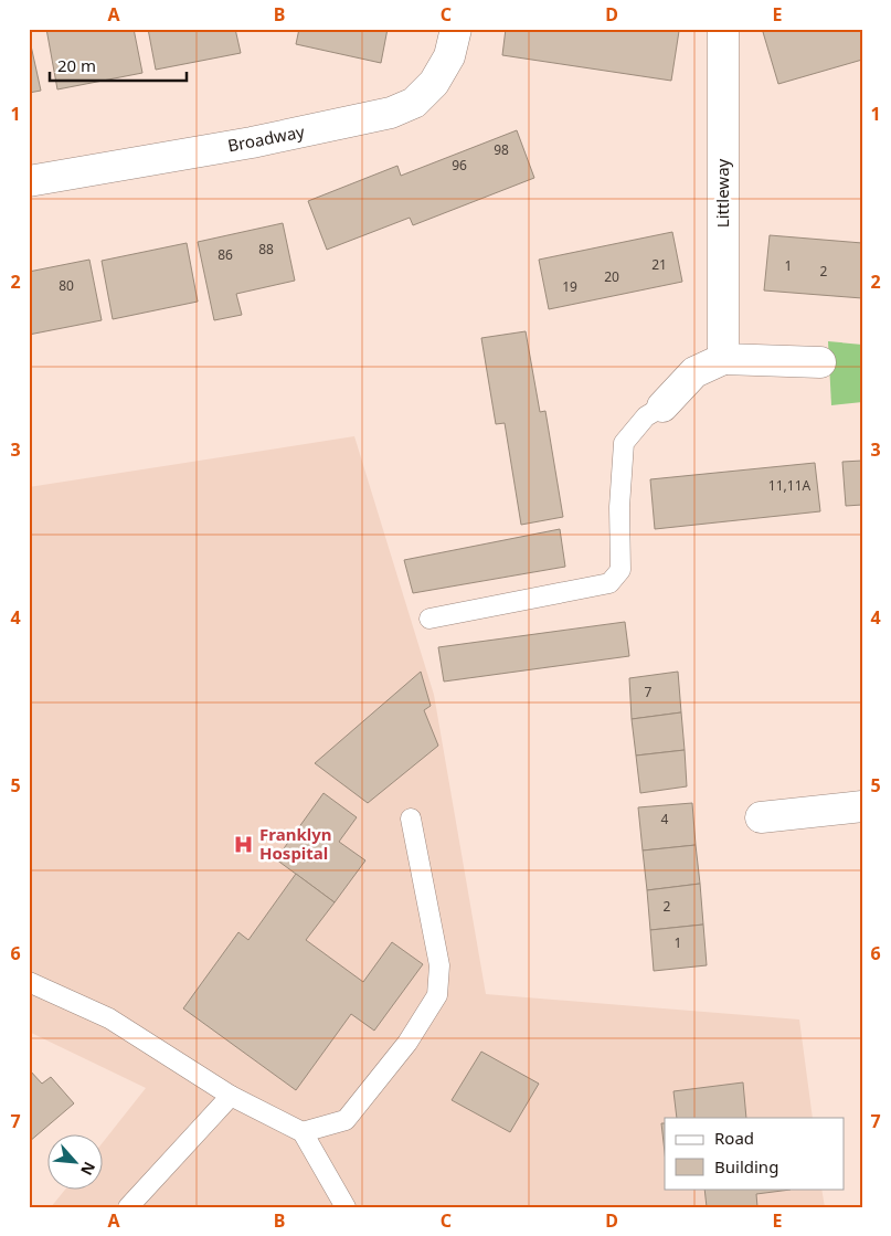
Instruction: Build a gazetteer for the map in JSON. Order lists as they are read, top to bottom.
{
  "streets": {
    "street": ["Broadway", "Littleway"]
  },
  "places": {
    "hospital": ["Franklyn Hospital"]
  },
  "house_numbers": [
    "98",
    "96",
    "88",
    "86",
    "21",
    "1",
    "2",
    "20",
    "80",
    "19",
    "11,11A",
    "7",
    "4",
    "2",
    "1"
  ],
  "legend": ["Road", "Building"],
  "scale_bar": "20 m",
  "north": "bottom right",
  "grid": {
    "columns": [
      "A",
      "B",
      "C",
      "D",
      "E"
    ],
    "rows": [
      "1",
      "2",
      "3",
      "4",
      "5",
      "6",
      "7"
    ]
  }
}
